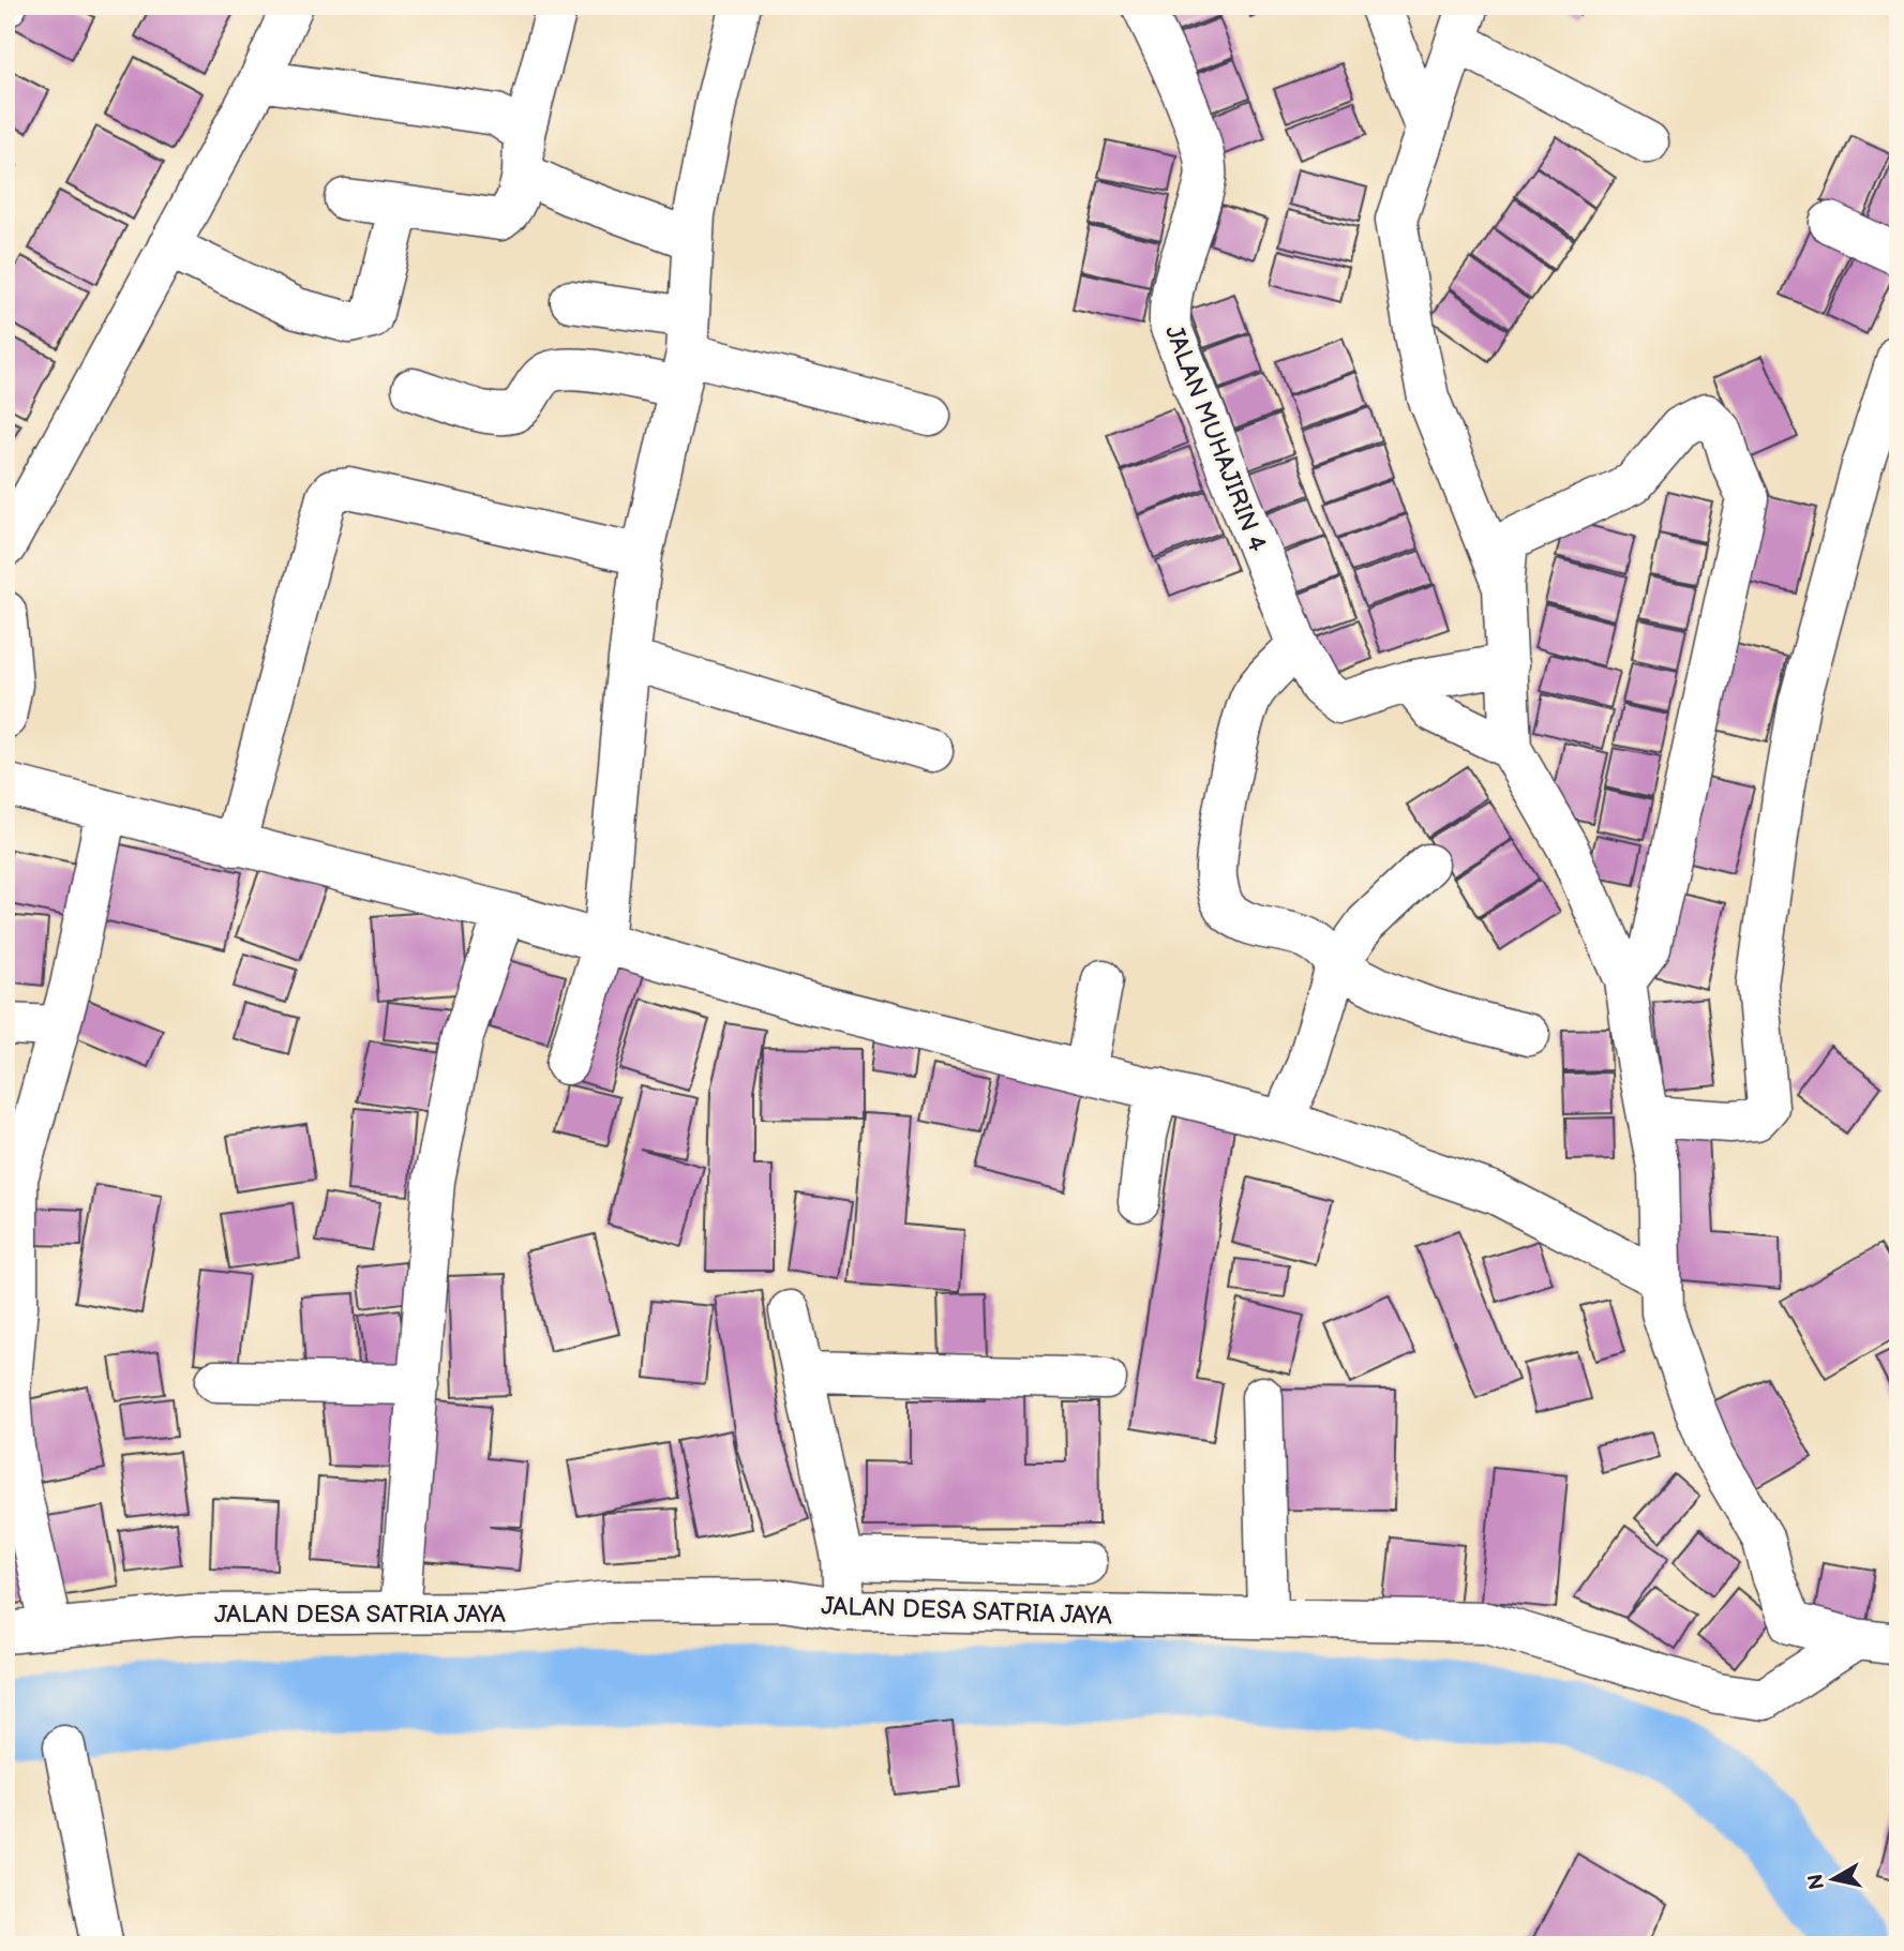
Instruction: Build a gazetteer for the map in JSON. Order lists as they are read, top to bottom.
{
  "streets": {
    "street": ["JALAN MUHAJIRIN 4", "JALAN DESA SATRIA JAYA"]
  },
  "north": "left"
}
